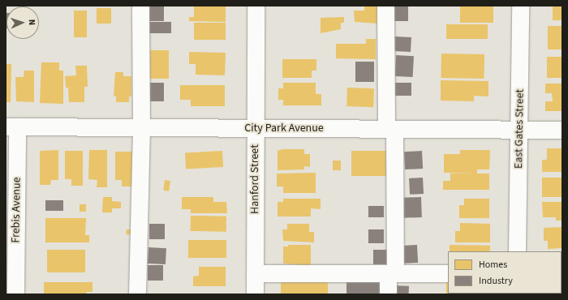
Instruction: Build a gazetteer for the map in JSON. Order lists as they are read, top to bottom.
{
  "streets": {
    "street": [
      "City Park Avenue",
      "East Gates Street",
      "Hanford Street",
      "Frebis Avenue"
    ]
  },
  "crossings": [
    ["City Park Avenue", "East Gates Street"],
    ["City Park Avenue", "Hanford Street"],
    ["City Park Avenue", "Frebis Avenue"]
  ],
  "legend": ["Homes", "Industry"],
  "north": "right"
}
